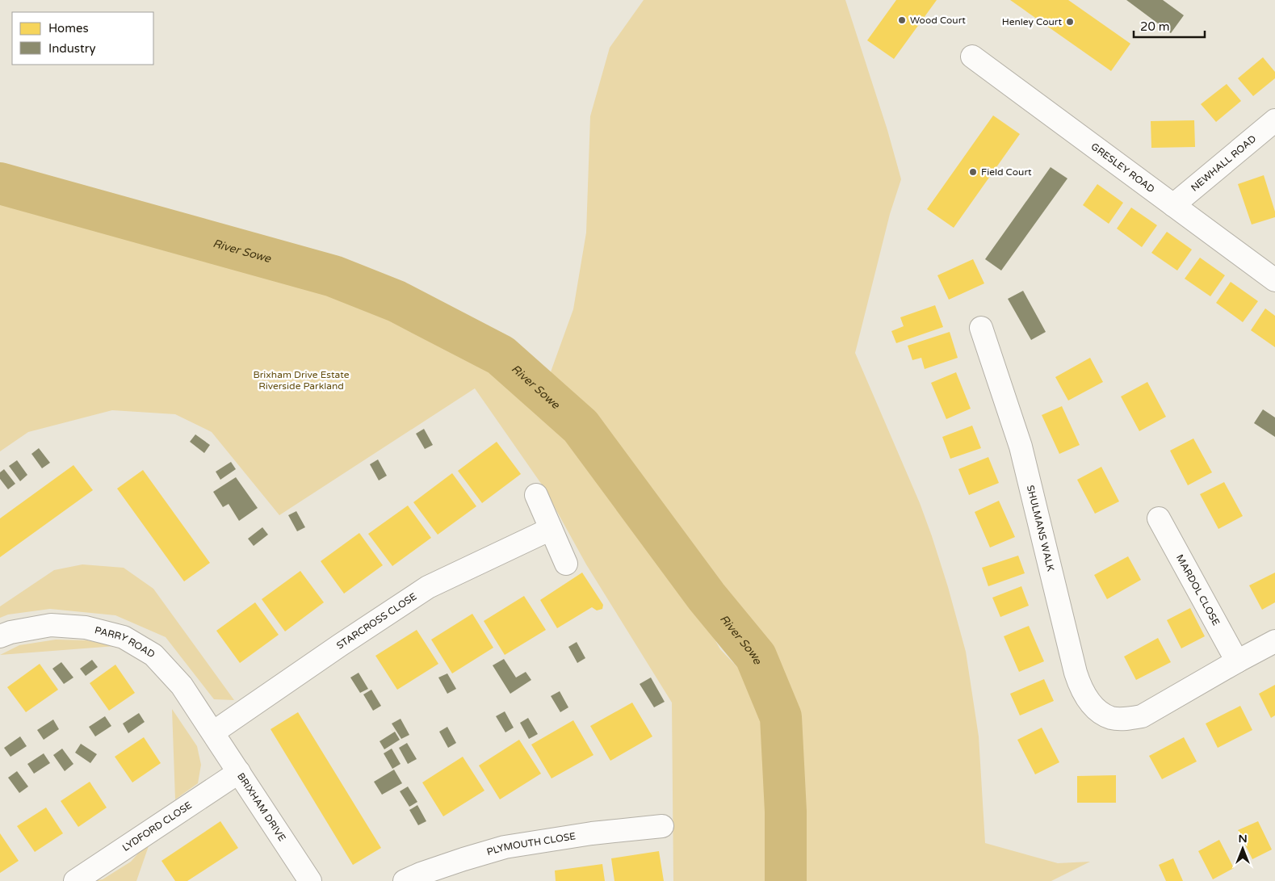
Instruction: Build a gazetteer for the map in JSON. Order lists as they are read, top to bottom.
{
  "streets": {
    "street": [
      "NEWHALL ROAD",
      "GRESLEY ROAD",
      "SHULMANS WALK",
      "MARDOL CLOSE",
      "STARCROSS CLOSE",
      "PARRY ROAD",
      "BRIXHAM DRIVE",
      "LYDFORD CLOSE",
      "PLYMOUTH CLOSE"
    ]
  },
  "crossings": [
    ["NEWHALL ROAD", "GRESLEY ROAD"],
    ["SHULMANS WALK", "MARDOL CLOSE"],
    ["STARCROSS CLOSE", "PARRY ROAD"],
    ["STARCROSS CLOSE", "BRIXHAM DRIVE"],
    ["PARRY ROAD", "BRIXHAM DRIVE"],
    ["BRIXHAM DRIVE", "LYDFORD CLOSE"]
  ],
  "water": ["River Sowe"],
  "parks": ["Brixham Drive Estate Riverside Parkland"],
  "places": ["Wood Court", "Henley Court", "Field Court"],
  "legend": ["Homes", "Industry"],
  "scale_bar": "20 m",
  "north": "top"
}
